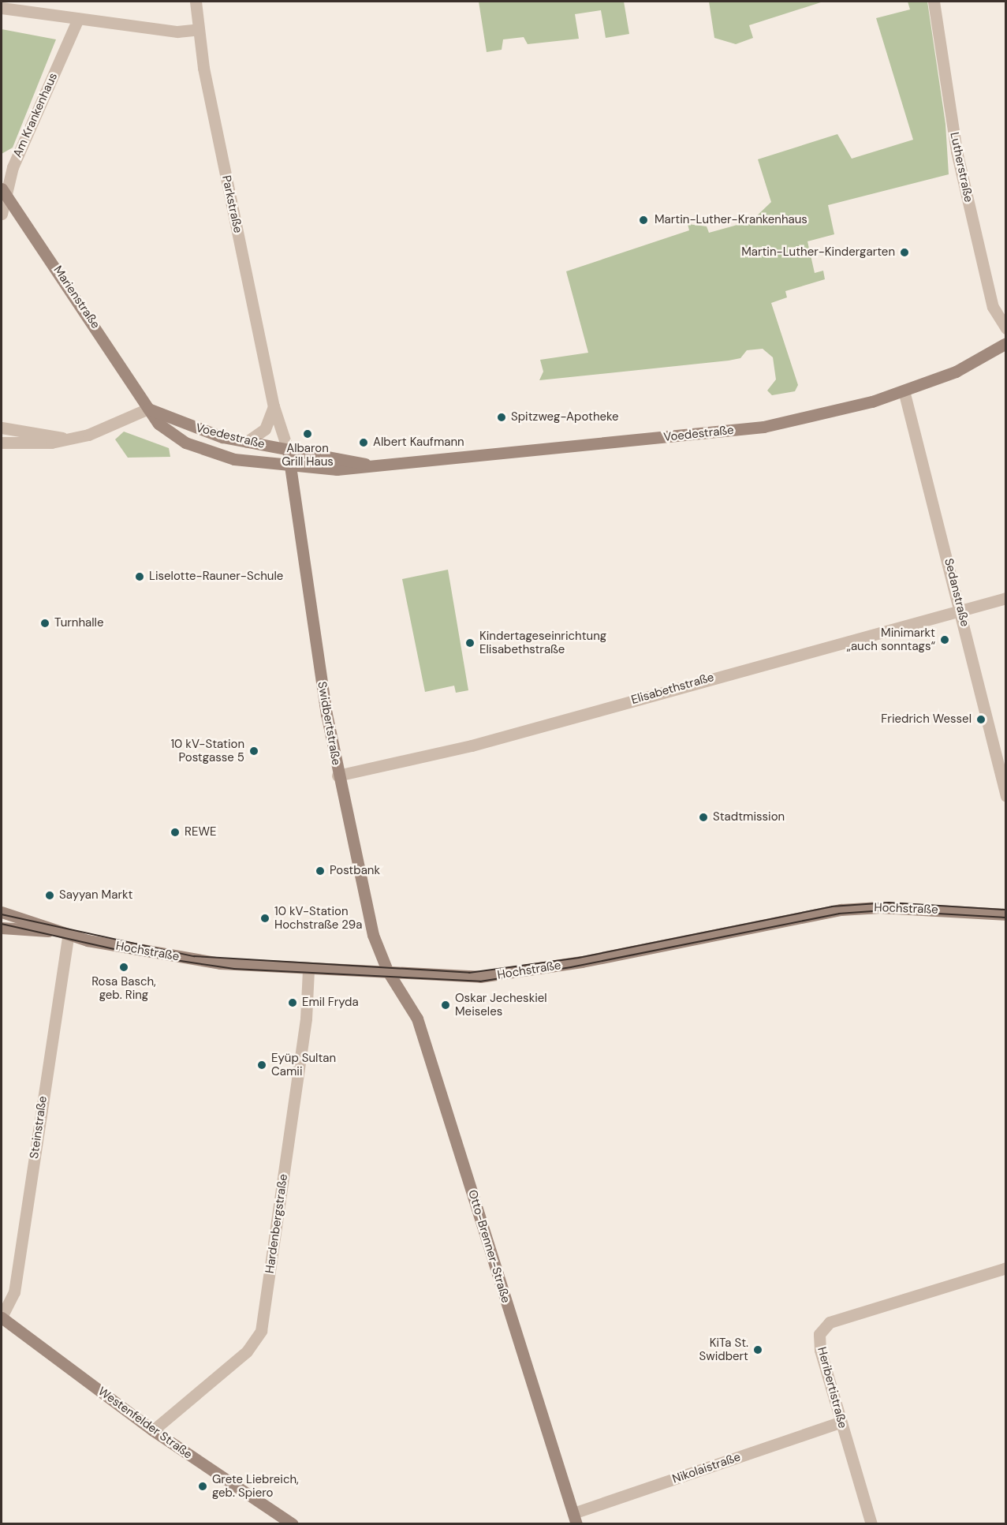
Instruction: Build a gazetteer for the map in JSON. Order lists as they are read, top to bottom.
{
  "streets": {
    "street": [
      "Am Krankenhaus",
      "Lutherstraße",
      "Parkstraße",
      "Marienstraße",
      "Voedestraße",
      "Sedanstraße",
      "Elisabethstraße",
      "Swidbertstraße",
      "Hochstraße",
      "Steinstraße",
      "Hardenbergstraße",
      "Otto-Brenner-Straße",
      "Heribertistraße",
      "Westenfelder Straße",
      "Nikolaistraße"
    ]
  },
  "crossings": [
    ["Am Krankenhaus", "Marienstraße"],
    ["Parkstraße", "Voedestraße"],
    ["Marienstraße", "Voedestraße"],
    ["Voedestraße", "Sedanstraße"],
    ["Voedestraße", "Swidbertstraße"],
    ["Sedanstraße", "Elisabethstraße"],
    ["Elisabethstraße", "Swidbertstraße"],
    ["Swidbertstraße", "Hochstraße"],
    ["Swidbertstraße", "Otto-Brenner-Straße"],
    ["Hochstraße", "Steinstraße"],
    ["Hochstraße", "Hardenbergstraße"],
    ["Hochstraße", "Otto-Brenner-Straße"],
    ["Steinstraße", "Westenfelder Straße"],
    ["Hardenbergstraße", "Westenfelder Straße"],
    ["Otto-Brenner-Straße", "Nikolaistraße"],
    ["Heribertistraße", "Nikolaistraße"]
  ],
  "places": [
    "Martin-Luther-Krankenhaus",
    "Martin-Luther-Kindergarten",
    "Spitzweg-Apotheke",
    "Albaron Grill Haus",
    "Albert Kaufmann",
    "Liselotte-Rauner-Schule",
    "Turnhalle",
    "Minimarkt „auch sonntags“",
    "Kindertageseinrichtung Elisabethstraße",
    "Friedrich Wessel",
    "10 kV-Station Postgasse 5",
    "Stadtmission",
    "REWE",
    "Postbank",
    "Sayyan Markt",
    "10 kV-Station Hochstraße 29a",
    "Rosa Basch, geb. Ring",
    "Emil Fryda",
    "Oskar Jecheskiel Meiseles",
    "Eyüp Sultan Camii",
    "KiTa St. Swidbert",
    "Grete Liebreich, geb. Spiero"
  ]
}
